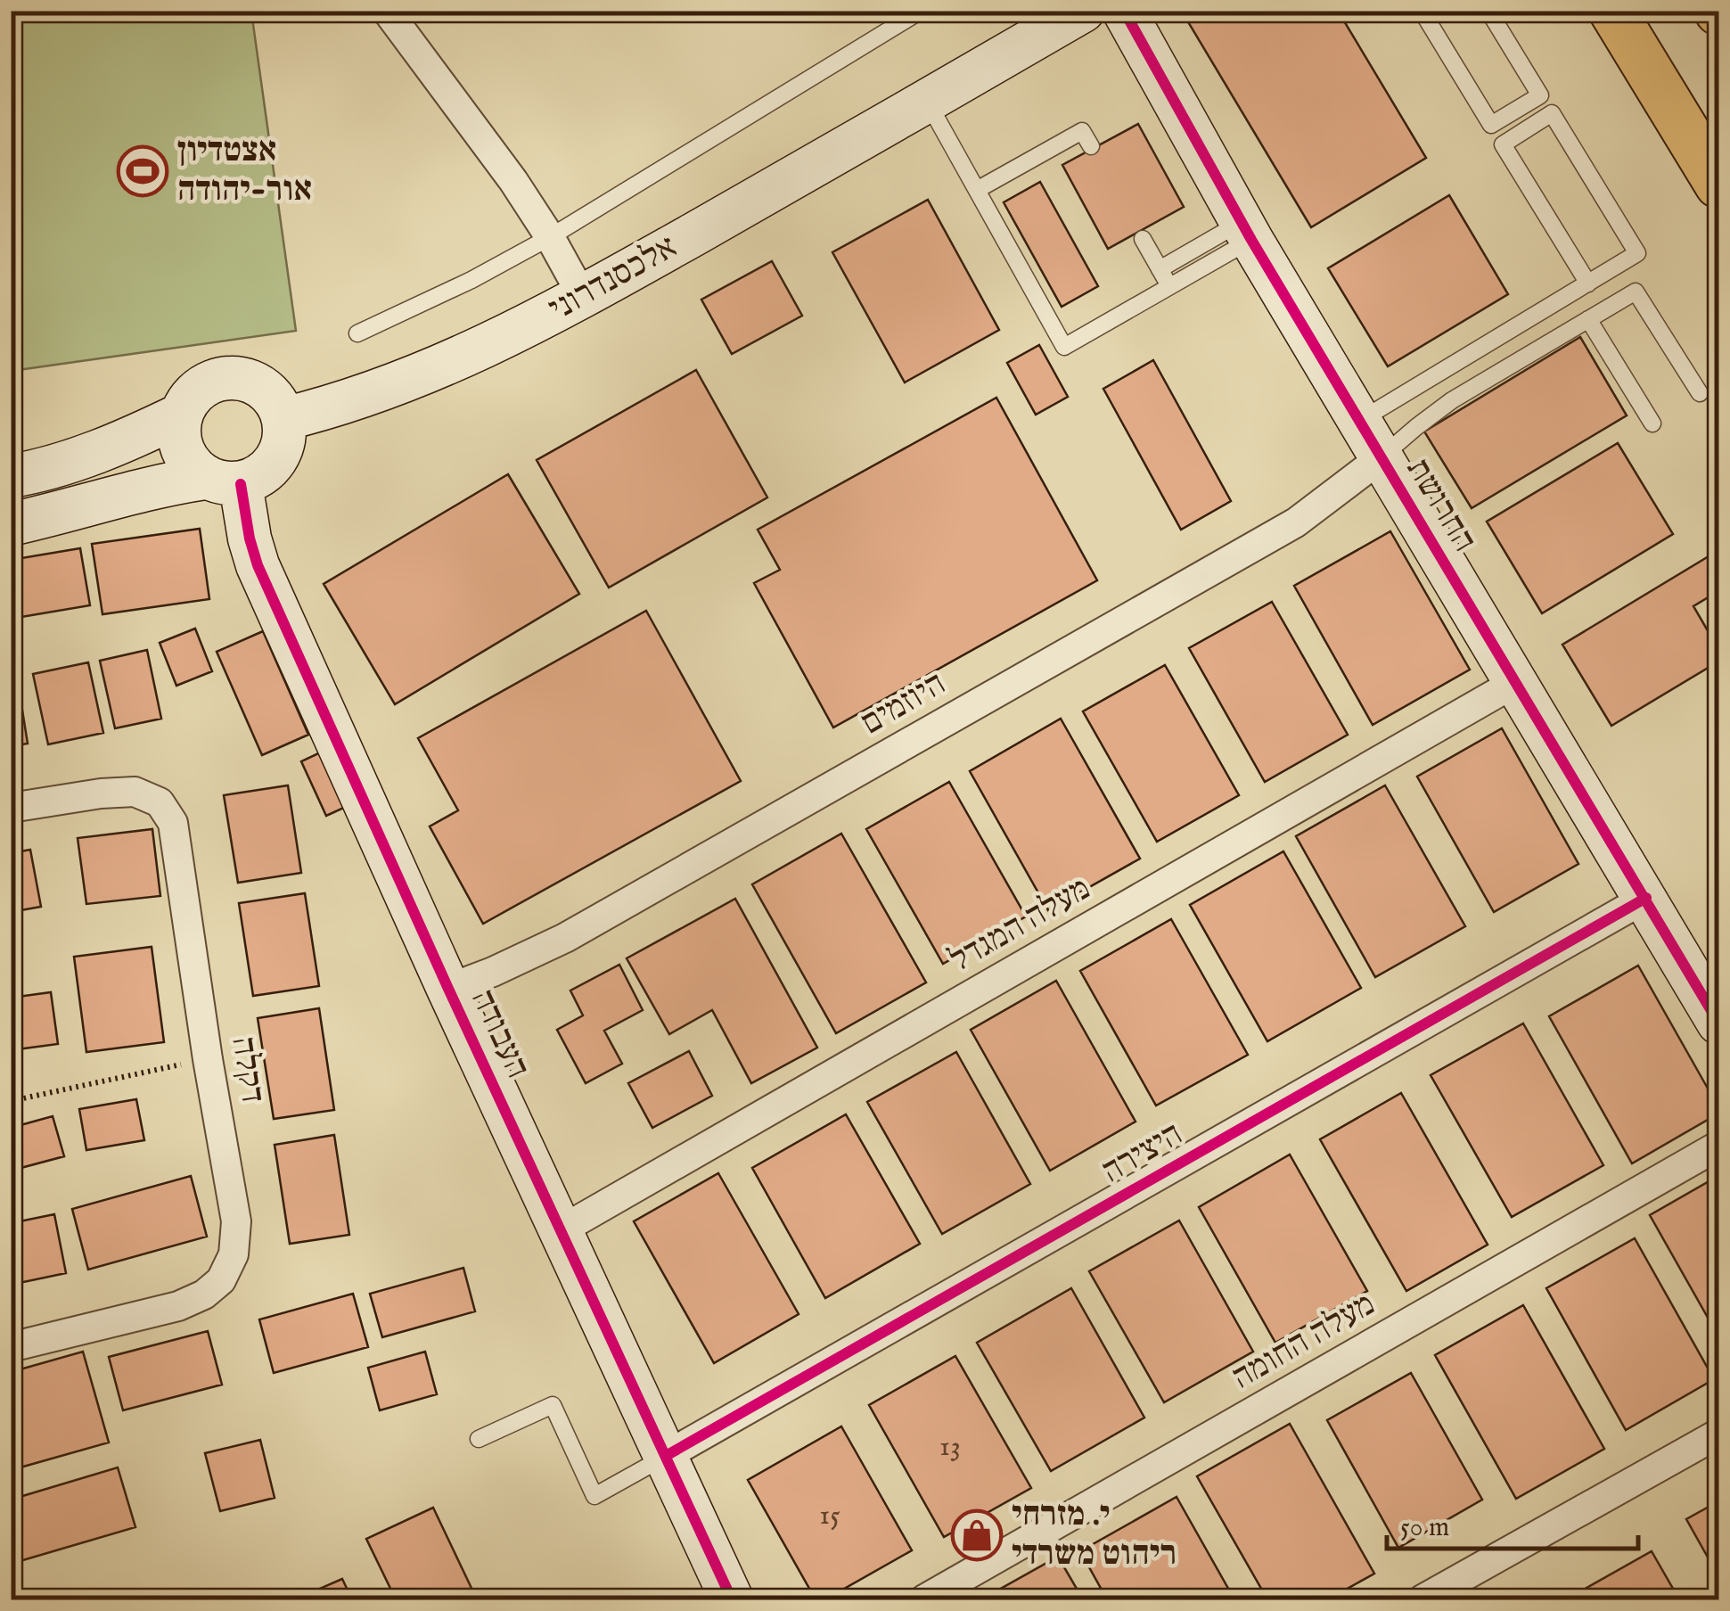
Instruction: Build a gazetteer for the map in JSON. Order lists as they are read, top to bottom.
{
  "streets": {
    "street": [
      "אלכסנדרוני",
      "החרושת",
      "היוזמים",
      "מעלה המגדל",
      "העבודה",
      "דקלה",
      "היצירה",
      "מעלה החומה"
    ]
  },
  "crossings": [
    ["אלכסנדרוני", "העבודה"],
    ["החרושת", "היוזמים"],
    ["החרושת", "מעלה המגדל"],
    ["החרושת", "היצירה"],
    ["היוזמים", "העבודה"],
    ["מעלה המגדל", "העבודה"],
    ["העבודה", "היצירה"]
  ],
  "places": {
    "sports": ["אצטדיון אור-יהודה"],
    "shop": ["י. מזרחי ריהוט משרדי"]
  },
  "house_numbers": ["13", "15"],
  "scale_bar": "50 m"
}
